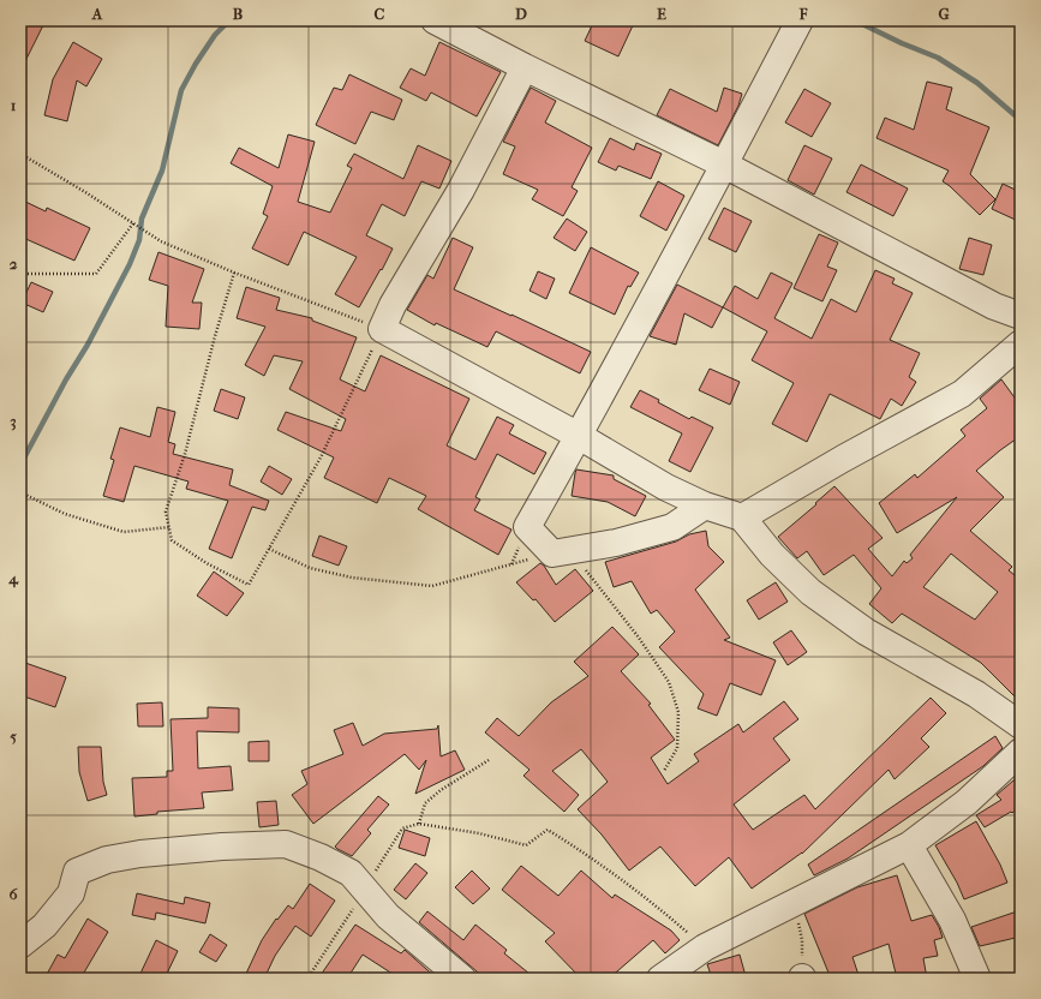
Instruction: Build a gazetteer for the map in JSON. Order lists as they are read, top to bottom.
{
  "grid": {
    "columns": [
      "A",
      "B",
      "C",
      "D",
      "E",
      "F",
      "G"
    ],
    "rows": [
      "1",
      "2",
      "3",
      "4",
      "5",
      "6"
    ]
  }
}
